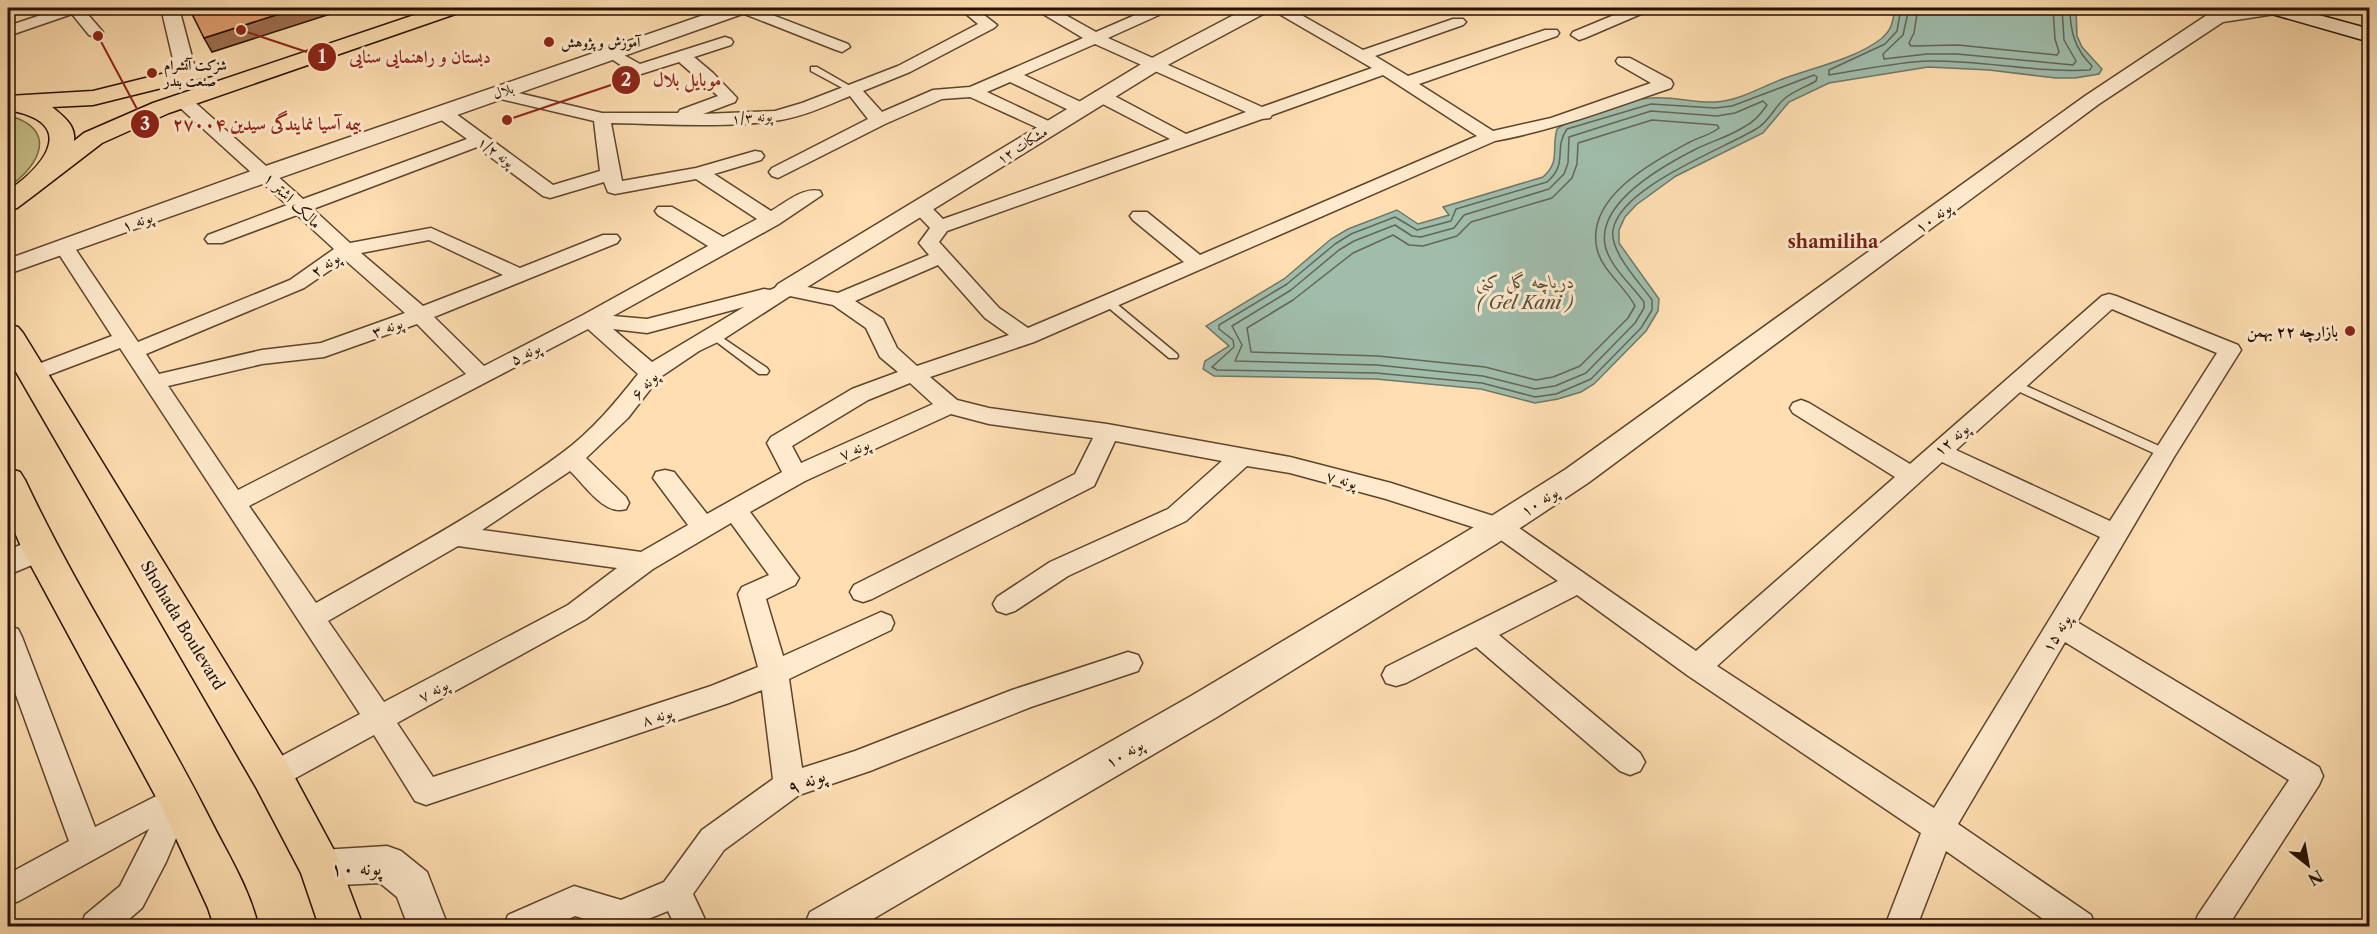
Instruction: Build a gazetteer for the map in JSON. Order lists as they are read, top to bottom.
{
  "streets": {
    "main road": ["Shohada Boulevard"],
    "street": [
      "بلال",
      "پونه ۱/۳",
      "مشکات ۱۲",
      "پونه ۱/۲",
      "مالک اشتر ۱",
      "پونه ۱۰",
      "پونه ۱",
      "پونه ۲",
      "پونه ۳",
      "پونه ۵",
      "پونه ۶",
      "پونه ۱۲",
      "پونه ۷",
      "پونه ۱۵",
      "پونه ۸",
      "پونه ۹"
    ]
  },
  "crossings": [
    ["بلال", "پونه ۱/۳"],
    ["بلال", "پونه ۱/۲"],
    ["بلال", "مالک اشتر ۱"],
    ["بلال", "پونه ۱"],
    ["مشکات ۱۲", "پونه ۶"],
    ["مالک اشتر ۱", "پونه ۱"],
    ["مالک اشتر ۱", "پونه ۲"],
    ["مالک اشتر ۱", "پونه ۳"],
    ["مالک اشتر ۱", "پونه ۵"],
    ["پونه ۱۰", "پونه ۷"],
    ["پونه ۱۰", "Shohada Boulevard"],
    ["پونه ۲", "پونه ۳"],
    ["پونه ۲", "Shohada Boulevard"],
    ["پونه ۱۲", "پونه ۷"],
    ["پونه ۱۲", "پونه ۱۵"],
    ["پونه ۷", "Shohada Boulevard"],
    ["پونه ۷", "پونه ۱۵"],
    ["پونه ۷", "پونه ۸"]
  ],
  "districts": ["shamiliha"],
  "water": ["دریاچه گل کنی ( Gel Kani )"],
  "places": [
    "دبستان و راهنمایی سنایی",
    "بیمه آسیا نمایندگی سیدین ۲۷۰۰۴",
    "آموزش و پژوهش",
    "شرکت آتشرام صنعت بندر",
    "موبایل بلال",
    "بازارچه ۲۲ بهمن"
  ],
  "north": "bottom right"
}
